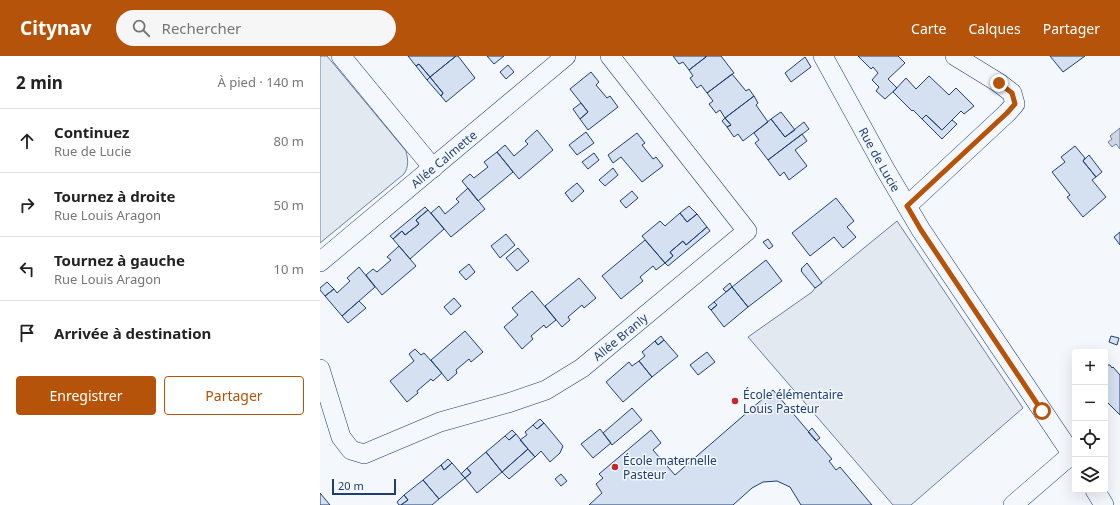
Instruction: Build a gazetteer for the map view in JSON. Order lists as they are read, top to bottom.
{
  "streets": {
    "street": ["Allée Calmette", "Rue de Lucie", "Allée Branly"]
  },
  "places": ["École élémentaire Louis Pasteur", "École maternelle Pasteur"],
  "scale_bar": "20 m",
  "page": {
    "header": "Citynav",
    "search": "Rechercher",
    "nav": ["Carte", "Calques", "Partager"],
    "heading": ["2 min", "À pied · 140 m"],
    "list": [
      ["Continuez", "Rue de Lucie", "80 m"],
      ["Tournez à droite", "Rue Louis Aragon", "50 m"],
      ["Tournez à gauche", "Rue Louis Aragon", "10 m"],
      "Arrivée à destination"
    ],
    "map_buttons": ["+", "−"],
    "buttons": ["Enregistrer", "Partager"],
    "scale": "20 m"
  }
}
